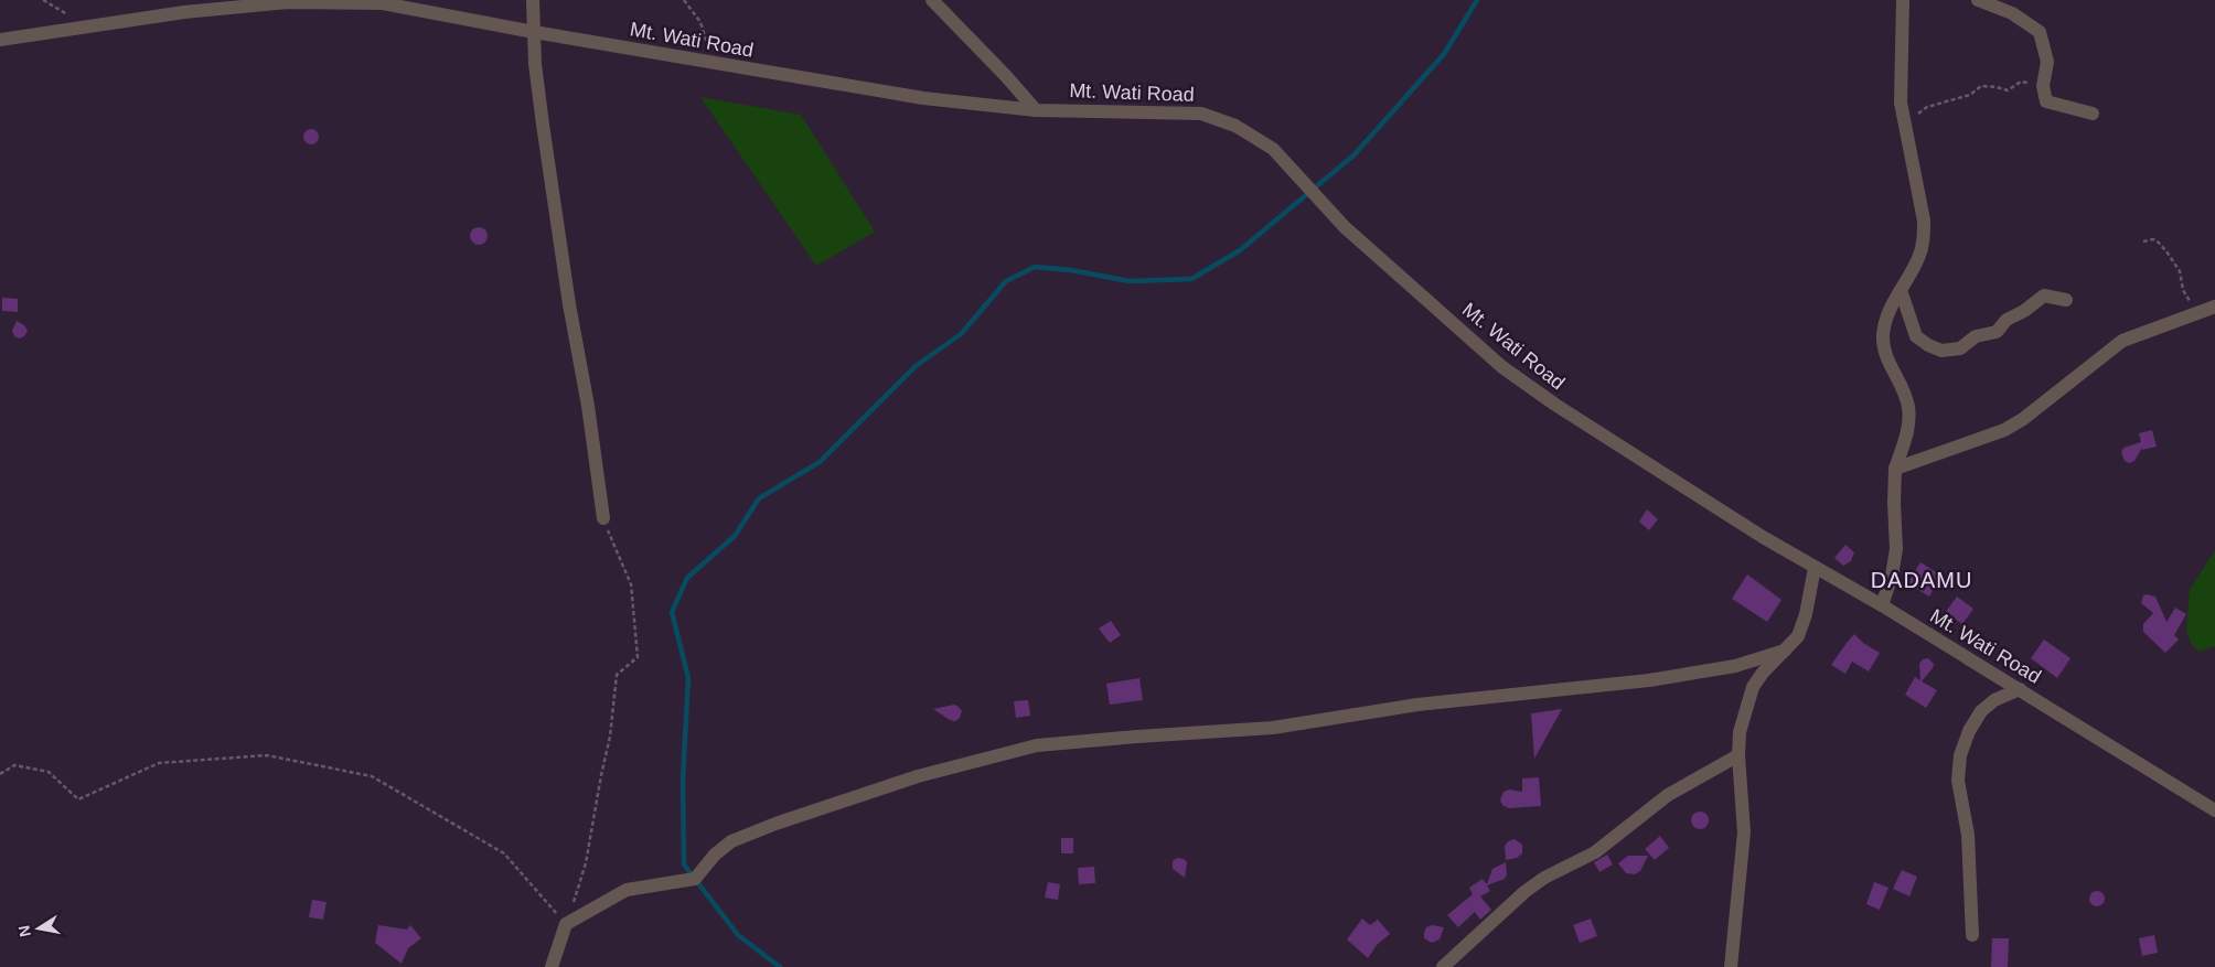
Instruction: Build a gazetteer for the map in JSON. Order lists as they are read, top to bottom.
{
  "streets": {
    "street": ["Mt. Wati Road"]
  },
  "districts": ["DADAMU"],
  "north": "left"
}
